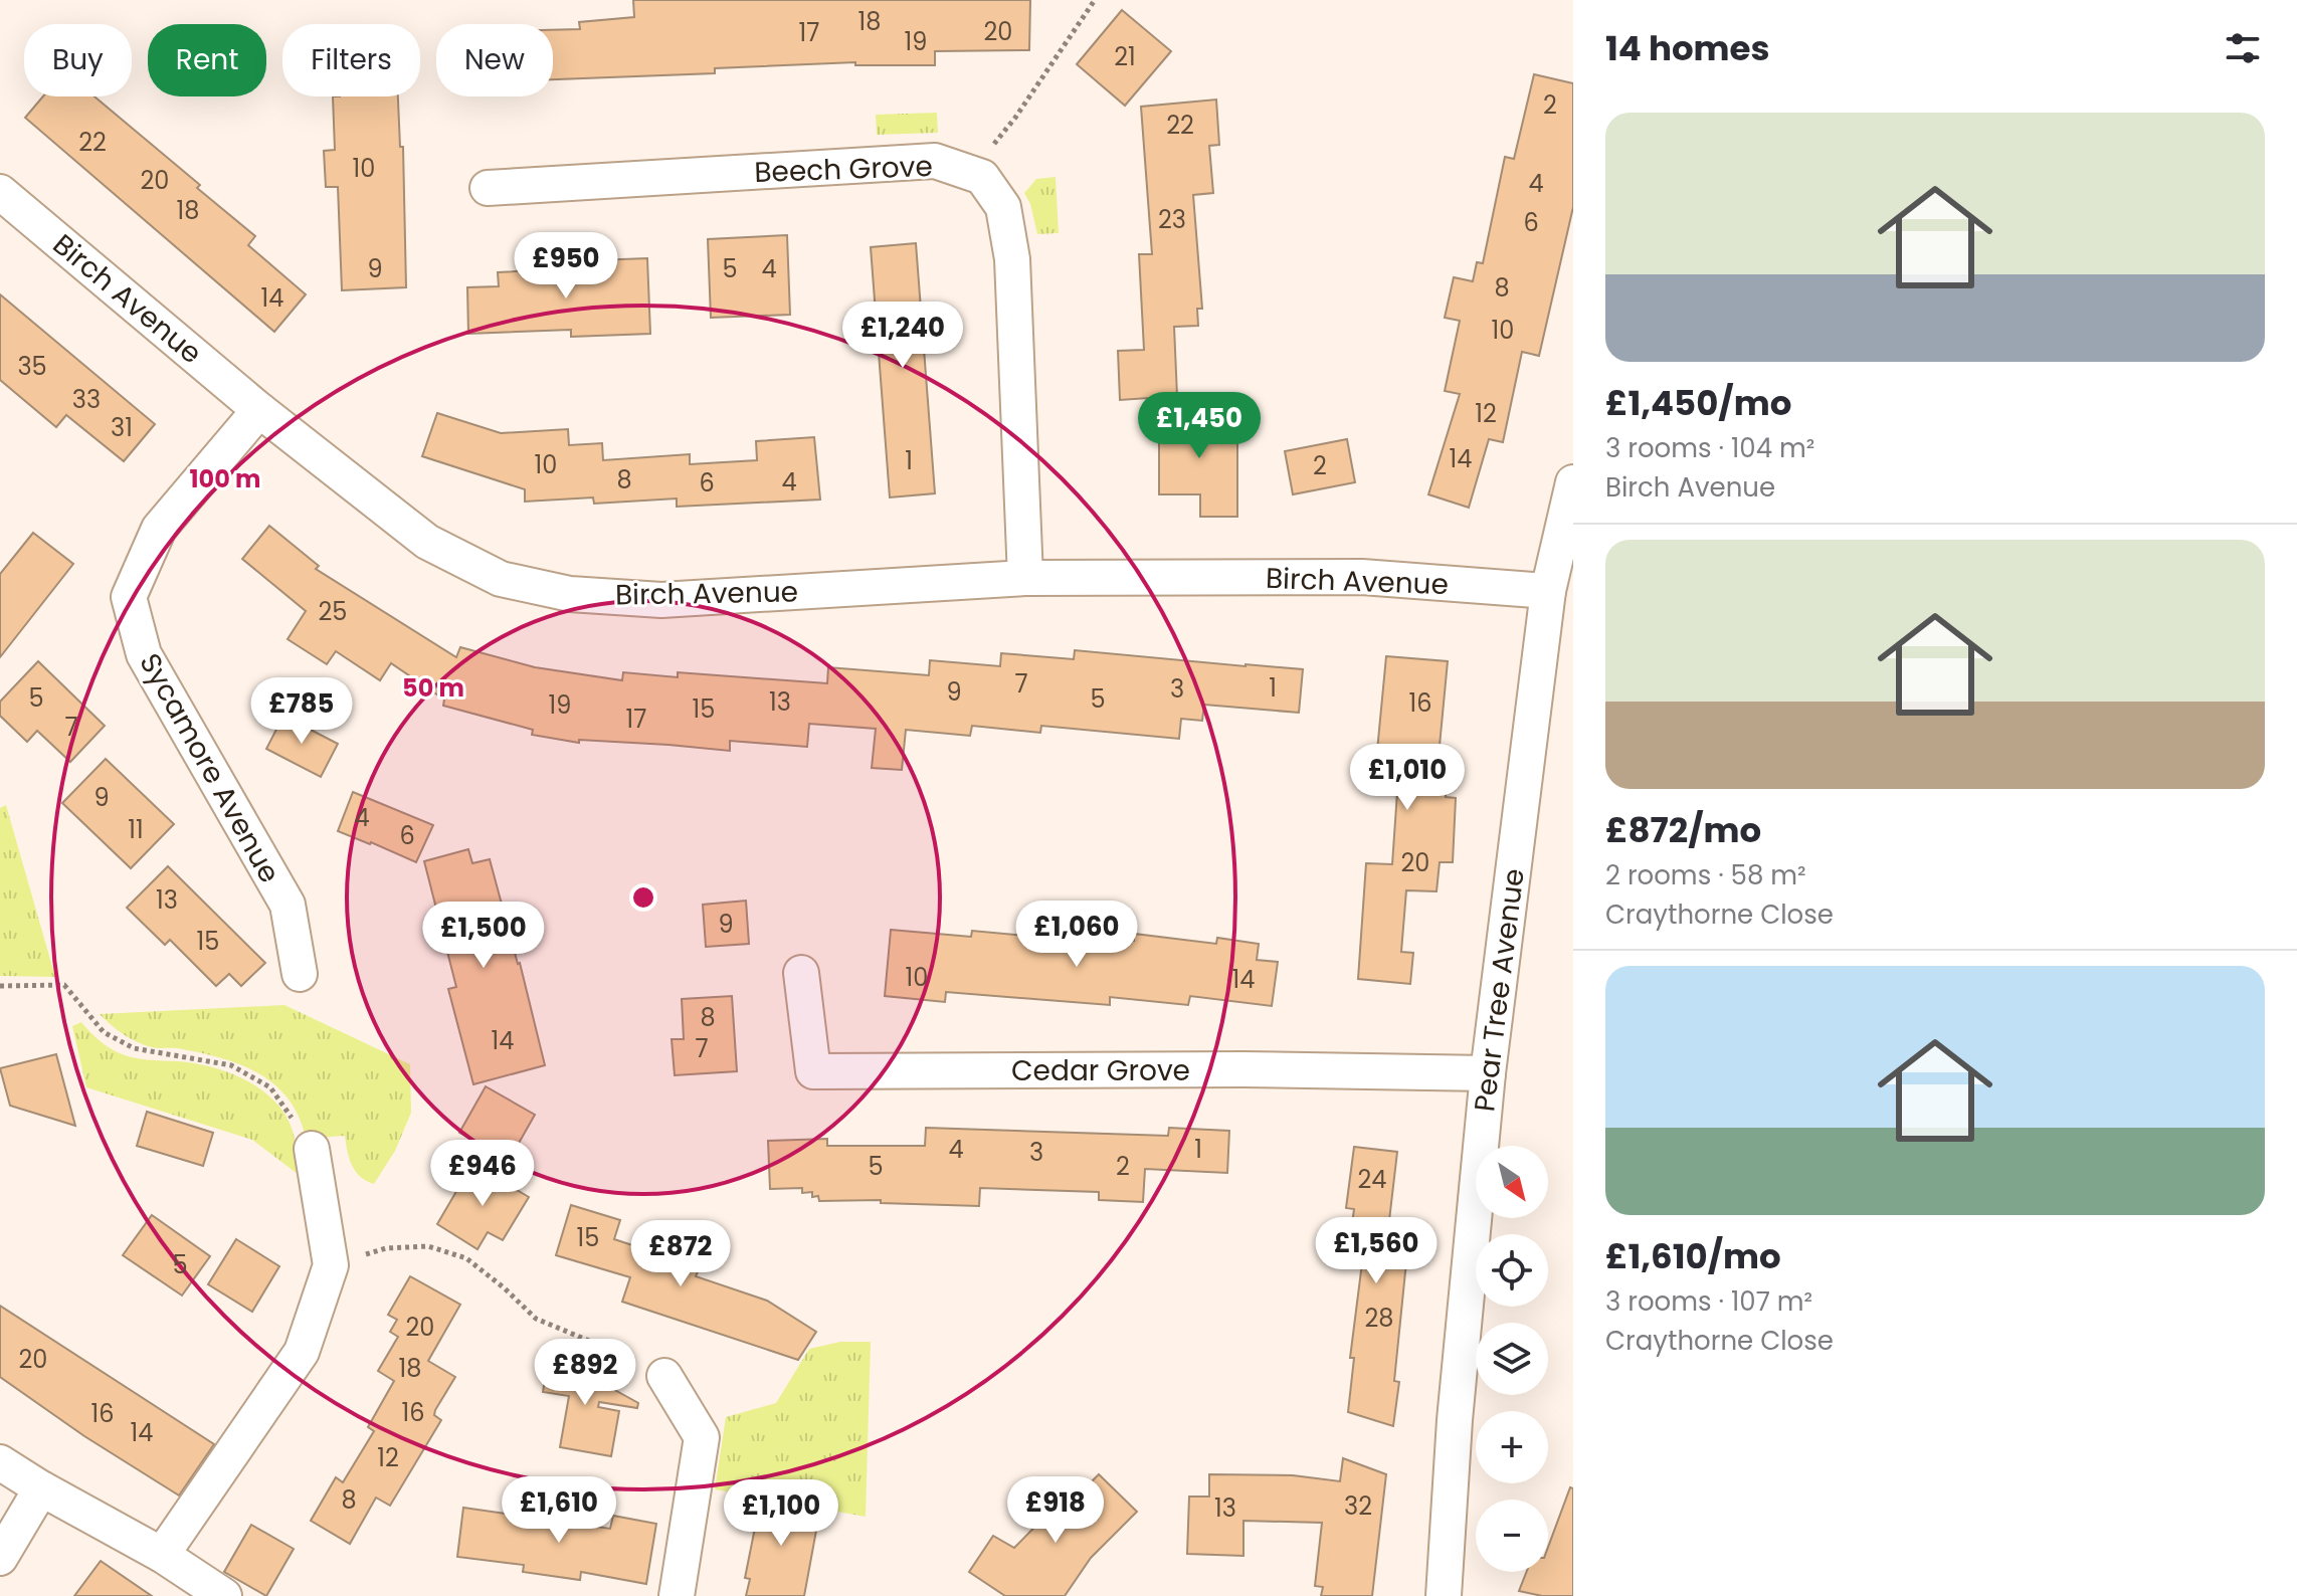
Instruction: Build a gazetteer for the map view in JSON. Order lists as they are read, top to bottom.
{
  "streets": {
    "street": [
      "Beech Grove",
      "Birch Avenue",
      "Sycamore Avenue",
      "Pear Tree Avenue",
      "Cedar Grove"
    ]
  },
  "crossings": [
    ["Beech Grove", "Birch Avenue"],
    ["Birch Avenue", "Sycamore Avenue"],
    ["Birch Avenue", "Pear Tree Avenue"],
    ["Pear Tree Avenue", "Cedar Grove"]
  ],
  "house_numbers": [
    "18",
    "20",
    "17",
    "19",
    "21",
    "2",
    "22",
    "22",
    "10",
    "20",
    "4",
    "18",
    "23",
    "6",
    "9",
    "5",
    "4",
    "8",
    "14",
    "10",
    "35",
    "33",
    "12",
    "31",
    "14",
    "1",
    "10",
    "2",
    "8",
    "4",
    "6",
    "25",
    "7",
    "1",
    "3",
    "9",
    "5",
    "5",
    "13",
    "16",
    "19",
    "15",
    "17",
    "7",
    "9",
    "4",
    "11",
    "6",
    "20",
    "13",
    "9",
    "15",
    "10",
    "14",
    "8",
    "14",
    "7",
    "4",
    "1",
    "3",
    "5",
    "2",
    "24",
    "15",
    "5",
    "28",
    "20",
    "20",
    "18",
    "16",
    "16",
    "14",
    "12",
    "8",
    "32",
    "13"
  ],
  "north": "bottom right",
  "page": {
    "heading": "14 homes",
    "chip": [
      "Buy",
      "Rent",
      "Filters",
      "New"
    ],
    "list": [
      {
        "name": "£1,450/mo",
        "note": "3 rooms · 104 m² · Birch Avenue"
      },
      {
        "name": "£872/mo",
        "note": "2 rooms · 58 m² · Craythorne Close"
      },
      {
        "name": "£1,610/mo",
        "note": "3 rooms · 107 m² · Craythorne Close"
      }
    ],
    "price": [
      "£950",
      "£1,240",
      "£1,450",
      "£785",
      "£1,010",
      "£1,060",
      "£1,500",
      "£946",
      "£1,560",
      "£872",
      "£892",
      "£1,610",
      "£918",
      "£1,100"
    ],
    "map_buttons": ["+", "−"]
  },
  "rings": ["100 m", "50 m"]
}
